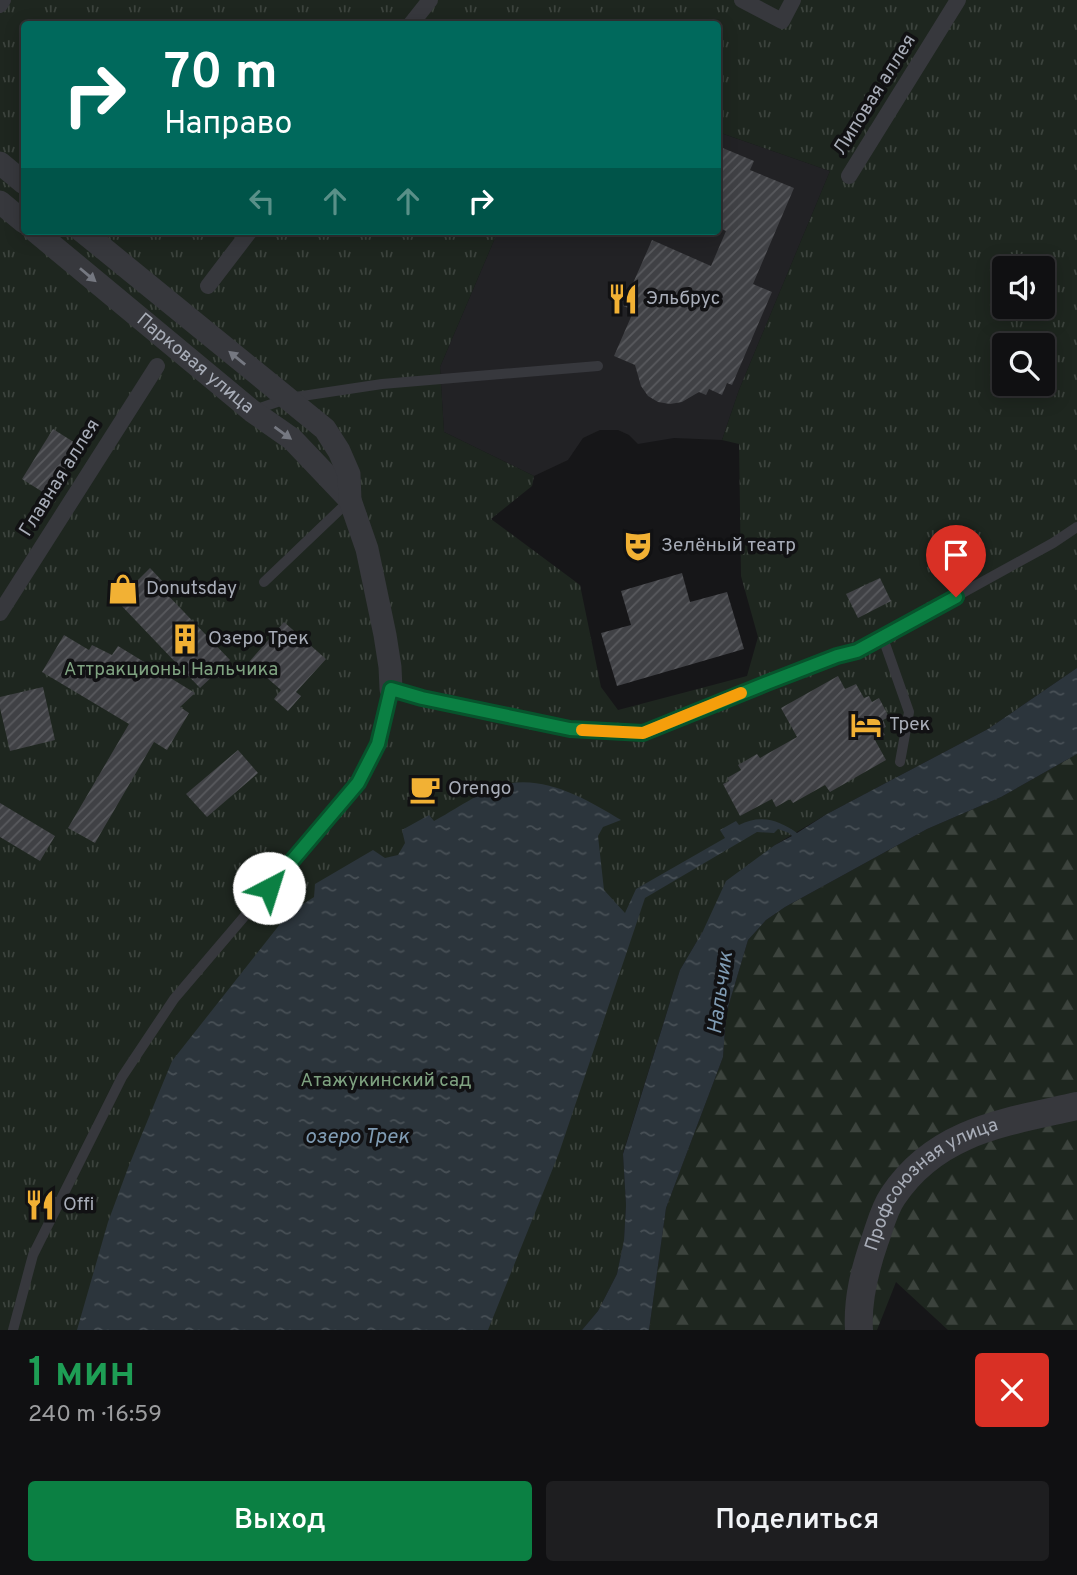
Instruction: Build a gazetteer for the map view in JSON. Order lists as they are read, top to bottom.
{
  "streets": {
    "street": [
      "Липовая аллея",
      "Парковая улица",
      "Главная аллея",
      "Профсоюзная улица"
    ]
  },
  "water": ["Нальчик", "озеро Трек"],
  "parks": ["Аттракционы Нальчика", "Атажукинский сад"],
  "places": {
    "restaurant": ["Эльбрус", "Offi"],
    "theatre": ["Зелёный театр"],
    "shop": ["Donutsday"],
    "building": ["Озеро Трек"],
    "hotel": ["Трек"],
    "cafe": ["Orengo"]
  },
  "page": {
    "turn": ["70 m", "Направо"],
    "heading": ["1 мин", "240 m · 16:59"],
    "buttons": ["Выход", "Поделиться"]
  }
}
